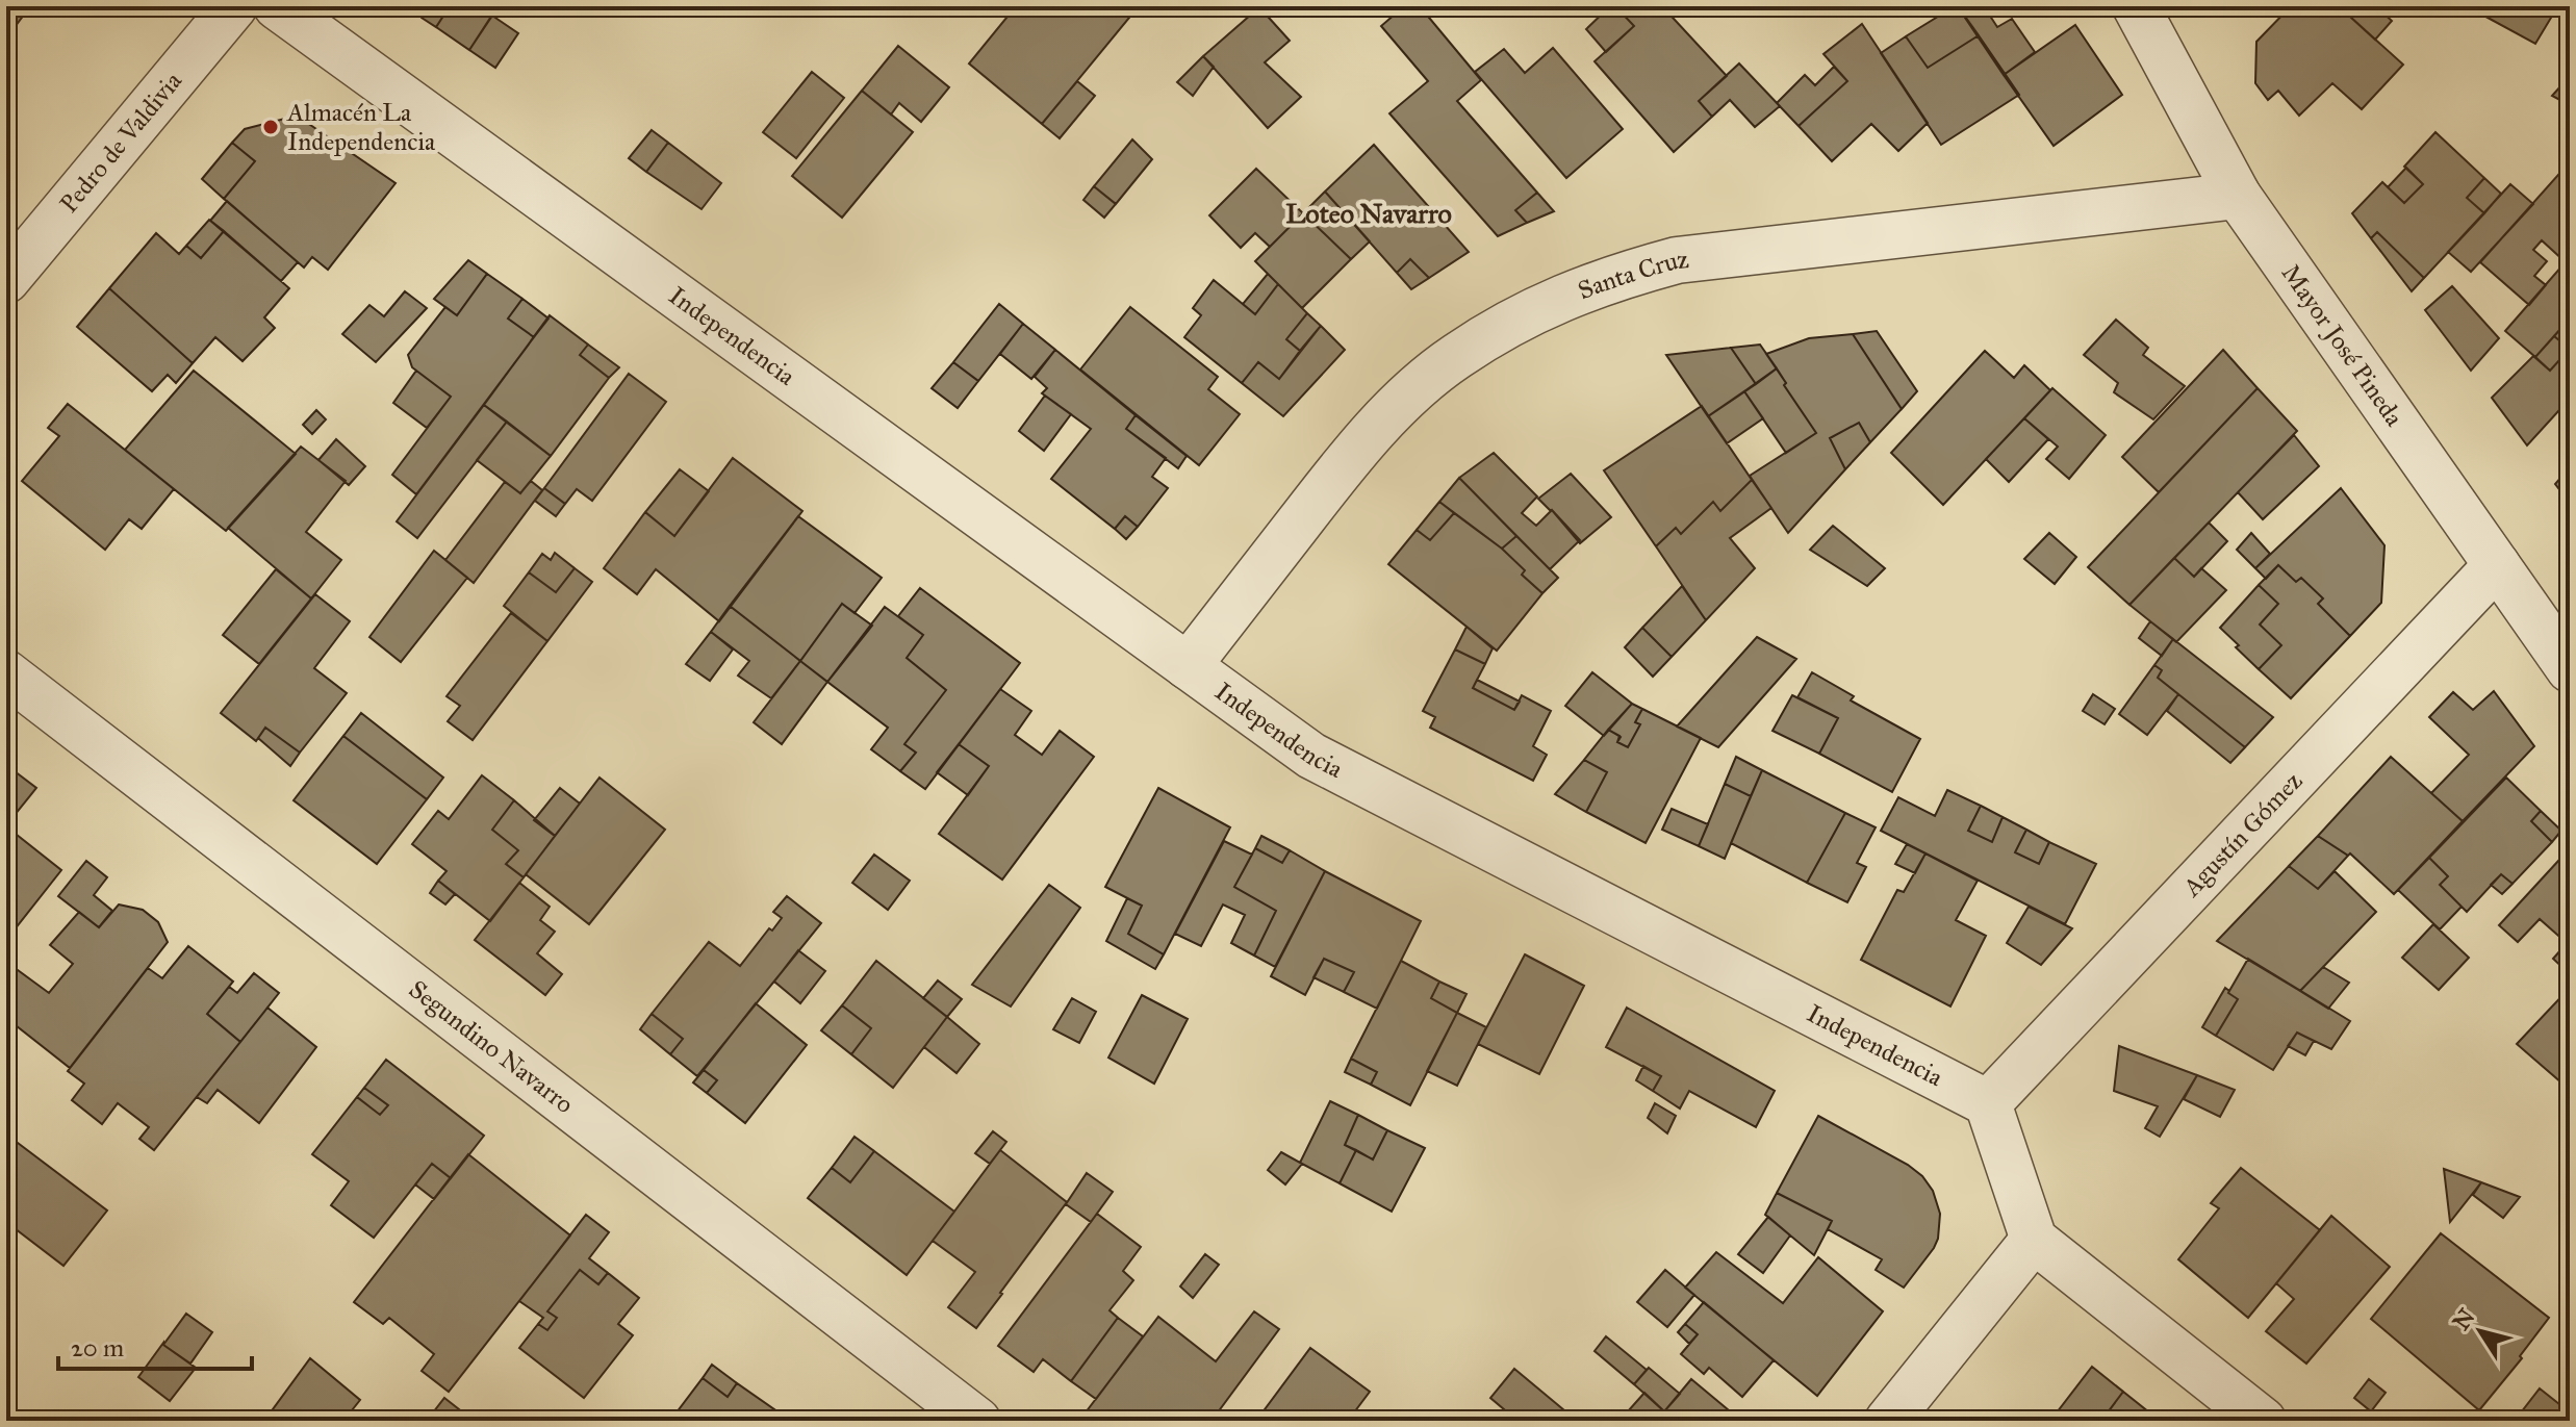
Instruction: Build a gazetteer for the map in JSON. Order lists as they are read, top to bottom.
{
  "streets": {
    "street": [
      "Pedro de Valdivia",
      "Santa Cruz",
      "Independencia",
      "Mayor José Pineda",
      "Agustín Gómez",
      "Segundino Navarro"
    ]
  },
  "crossings": [
    ["Santa Cruz", "Independencia"],
    ["Santa Cruz", "Mayor José Pineda"],
    ["Independencia", "Agustín Gómez"],
    ["Mayor José Pineda", "Agustín Gómez"]
  ],
  "districts": ["Loteo Navarro"],
  "places": ["Almacén La Independencia"],
  "scale_bar": "20 m",
  "north": "top left"
}
